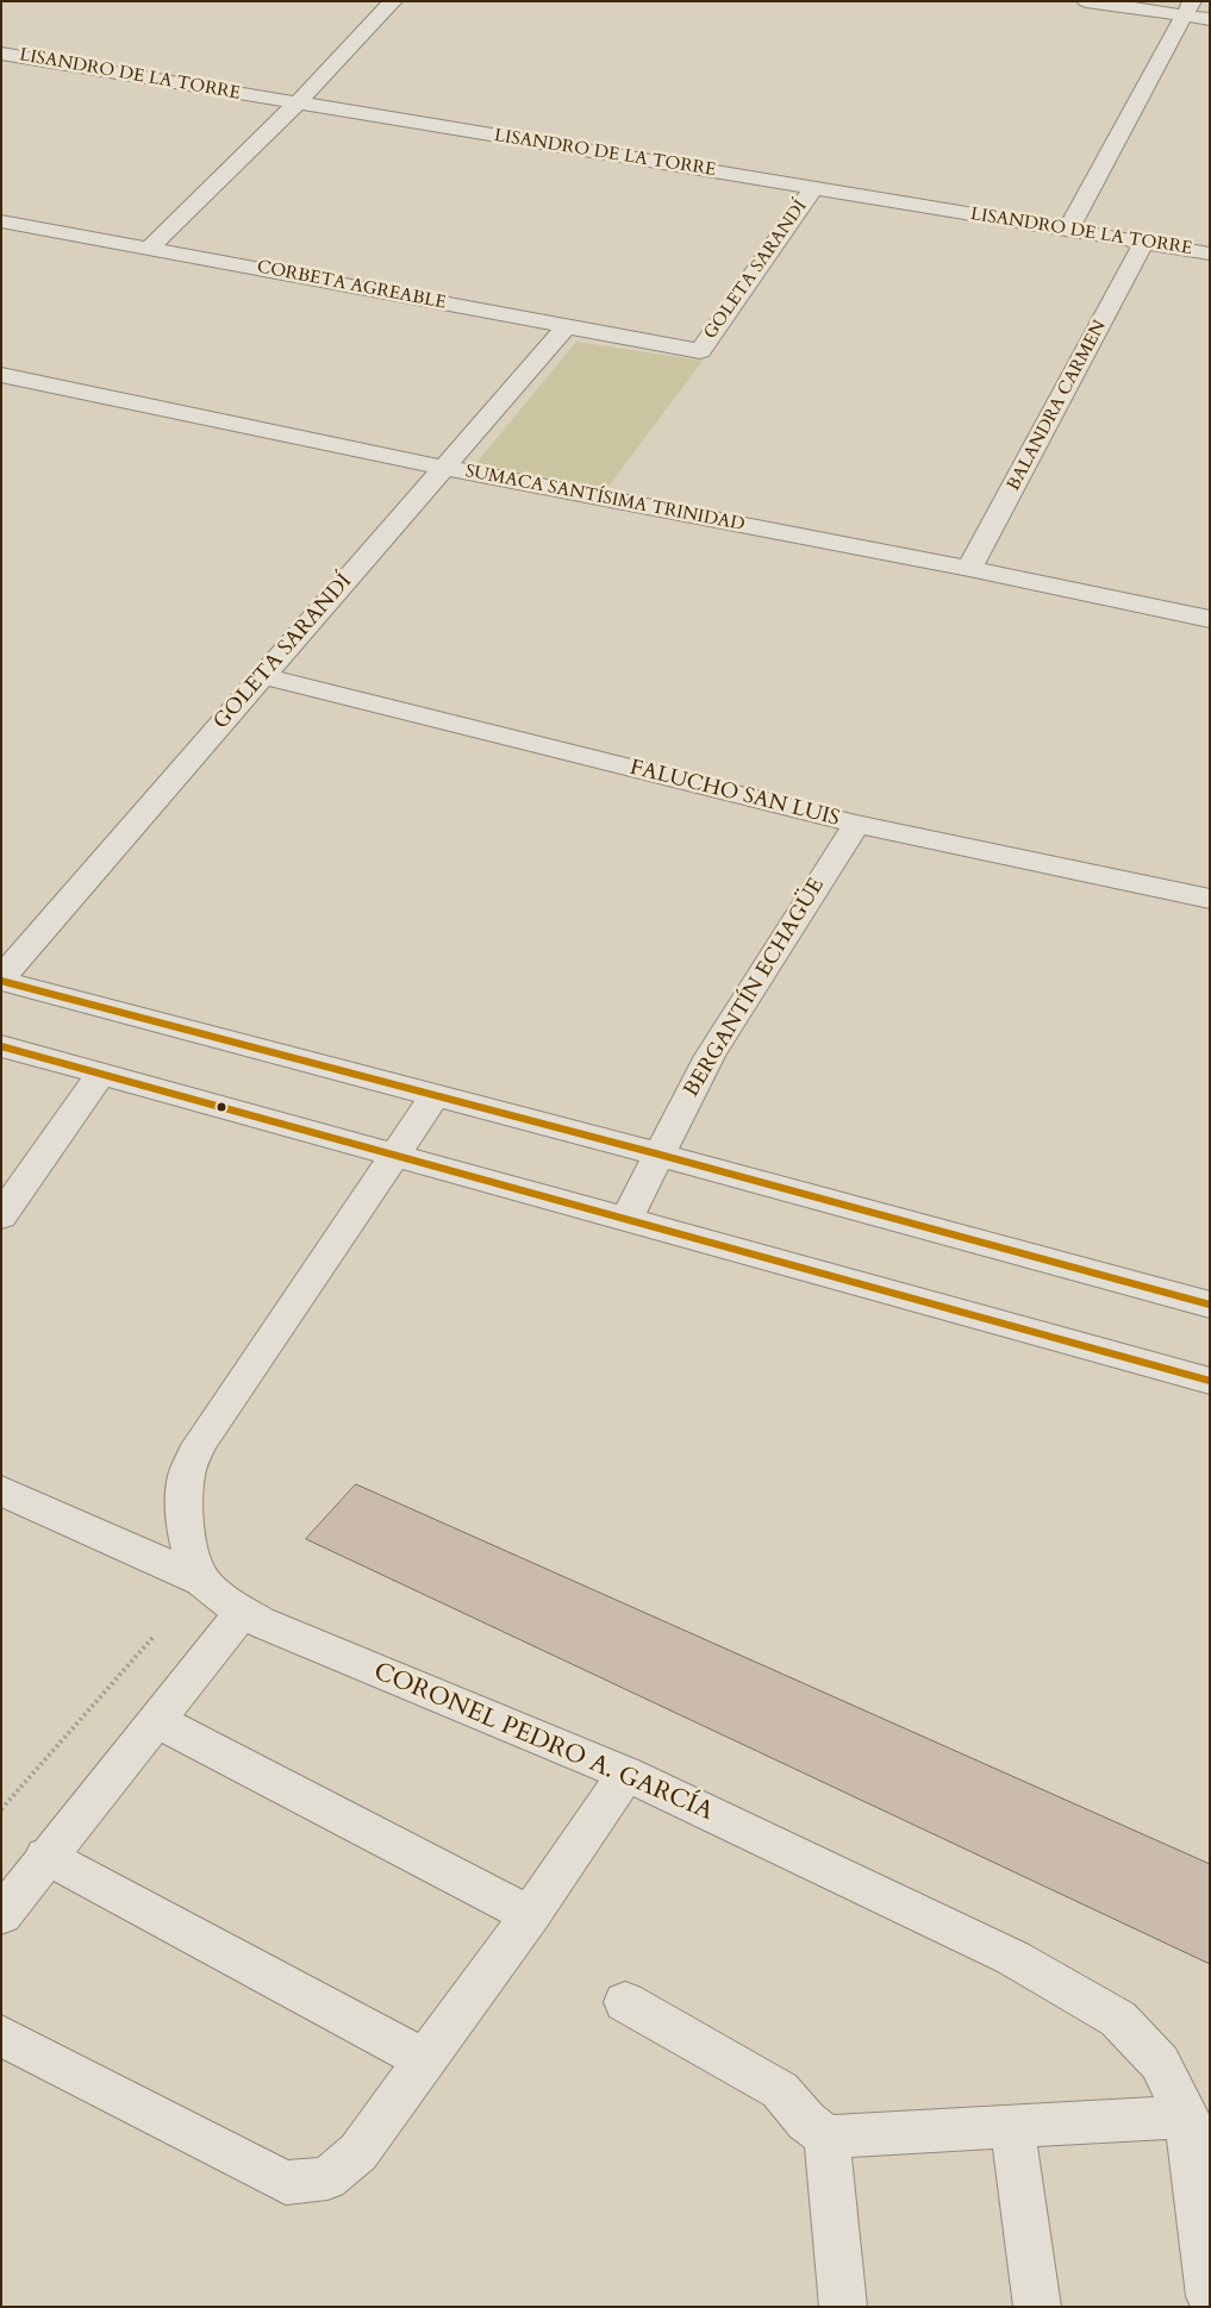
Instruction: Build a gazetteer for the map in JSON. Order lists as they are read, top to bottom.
{
  "streets": {
    "street": [
      "LISANDRO DE LA TORRE",
      "GOLETA SARANDÍ",
      "CORBETA AGREABLE",
      "BALANDRA CARMEN",
      "SUMACA SANTÍSIMA TRINIDAD",
      "FALUCHO SAN LUIS",
      "BERGANTÍN ECHAGÜE",
      "CORONEL PEDRO A. GARCÍA"
    ]
  },
  "crossings": [
    ["LISANDRO DE LA TORRE", "GOLETA SARANDÍ"],
    ["LISANDRO DE LA TORRE", "BALANDRA CARMEN"],
    ["GOLETA SARANDÍ", "CORBETA AGREABLE"],
    ["GOLETA SARANDÍ", "SUMACA SANTÍSIMA TRINIDAD"],
    ["GOLETA SARANDÍ", "FALUCHO SAN LUIS"],
    ["BALANDRA CARMEN", "SUMACA SANTÍSIMA TRINIDAD"],
    ["FALUCHO SAN LUIS", "BERGANTÍN ECHAGÜE"]
  ]
}
